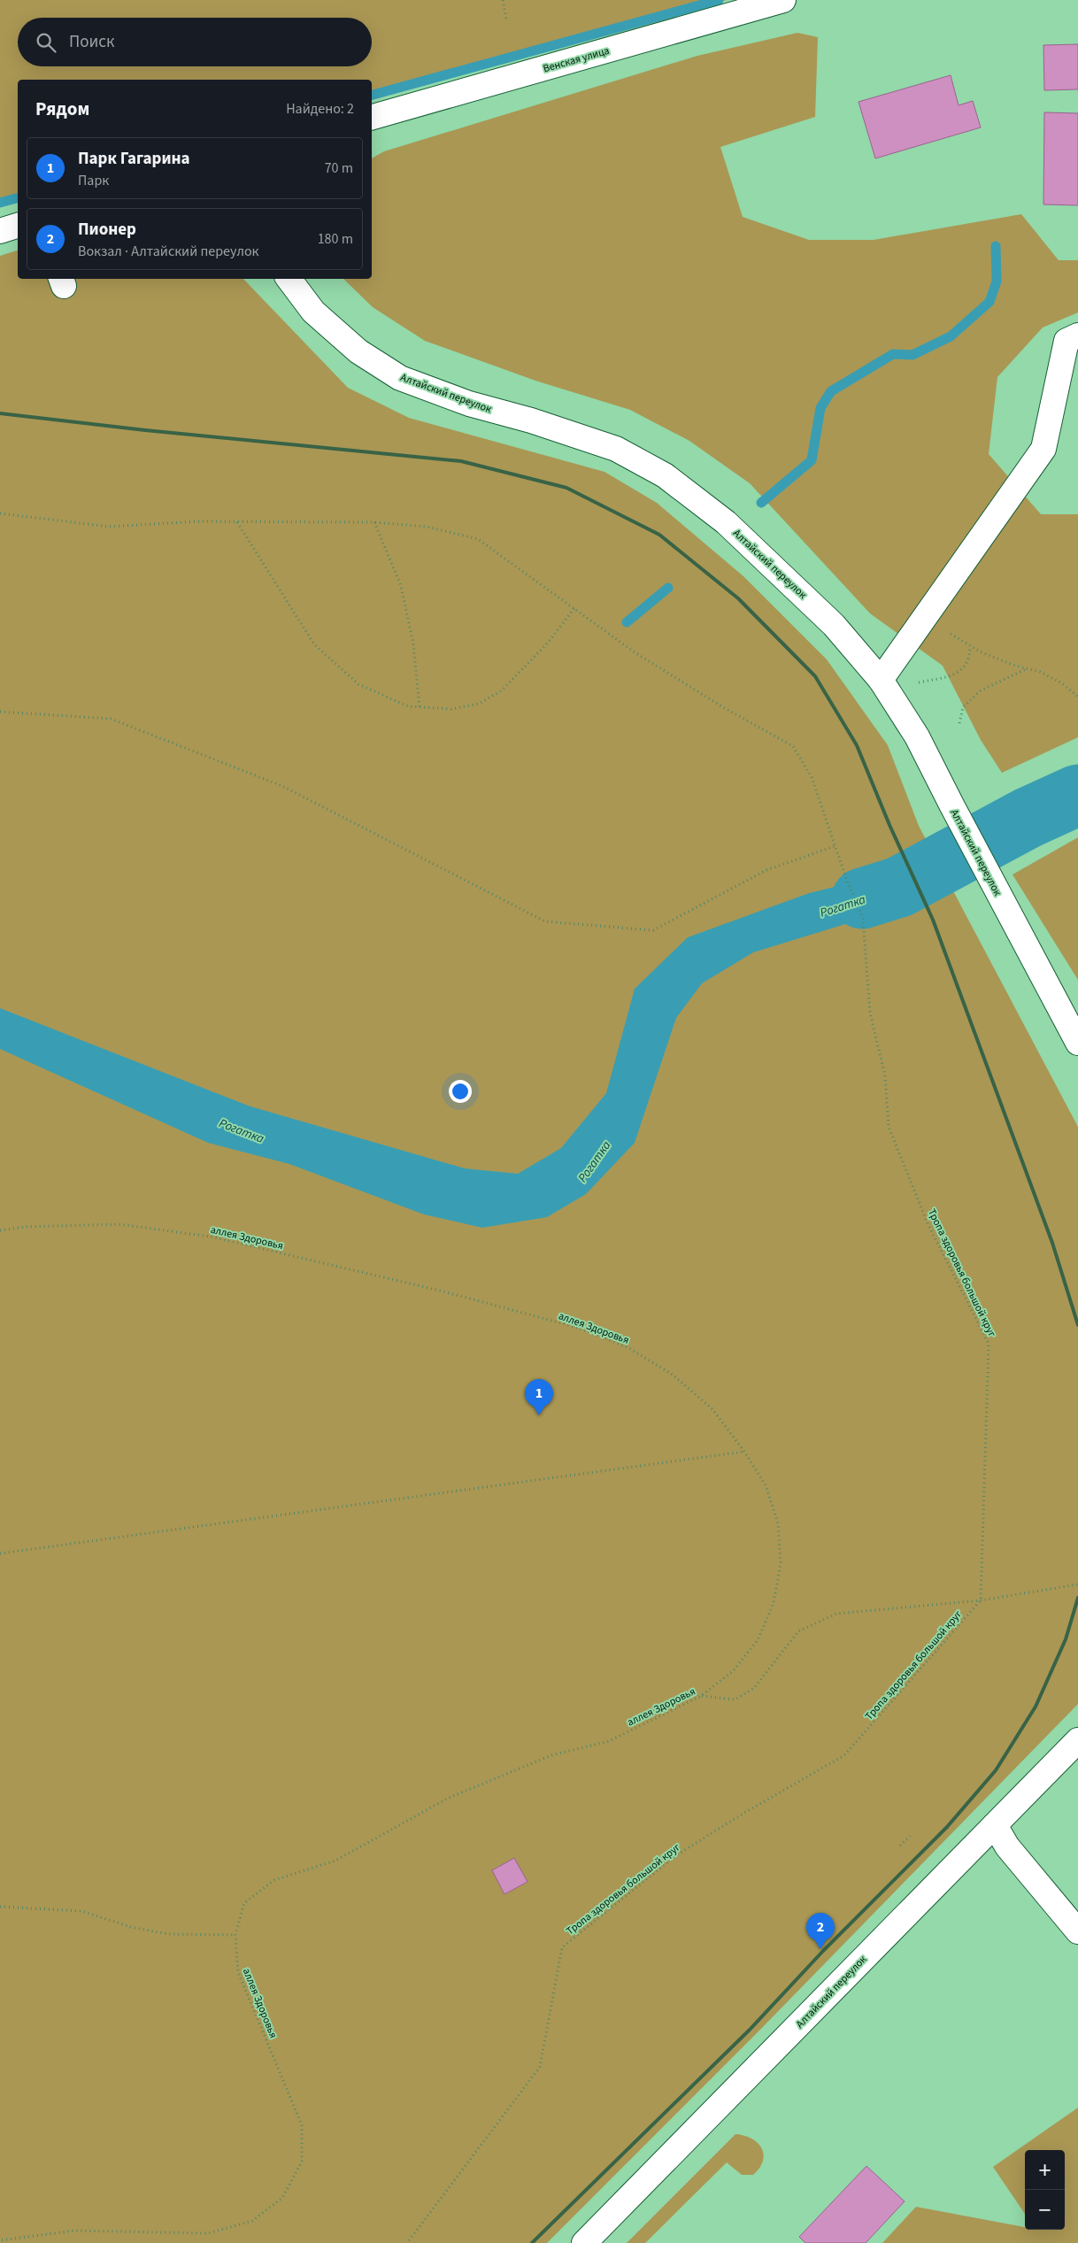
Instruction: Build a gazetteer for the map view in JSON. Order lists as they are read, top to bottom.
{
  "streets": {
    "street": ["Венская улица", "Алтайский переулок"],
    "path": ["аллея Здоровья", "Тропа здоровья большой круг"]
  },
  "water": ["Рогатка"],
  "page": {
    "search": "Поиск",
    "heading": ["Рядом", "Найдено: 2"],
    "list": [
      {
        "mark": "1",
        "name": "Парк Гагарина",
        "note": "Парк",
        "value": "70 m"
      },
      {
        "mark": "2",
        "name": "Пионер",
        "note": "Вокзал · Алтайский переулок",
        "value": "180 m"
      }
    ],
    "pins": ["1", "2"],
    "map_buttons": ["+", "−"]
  }
}
